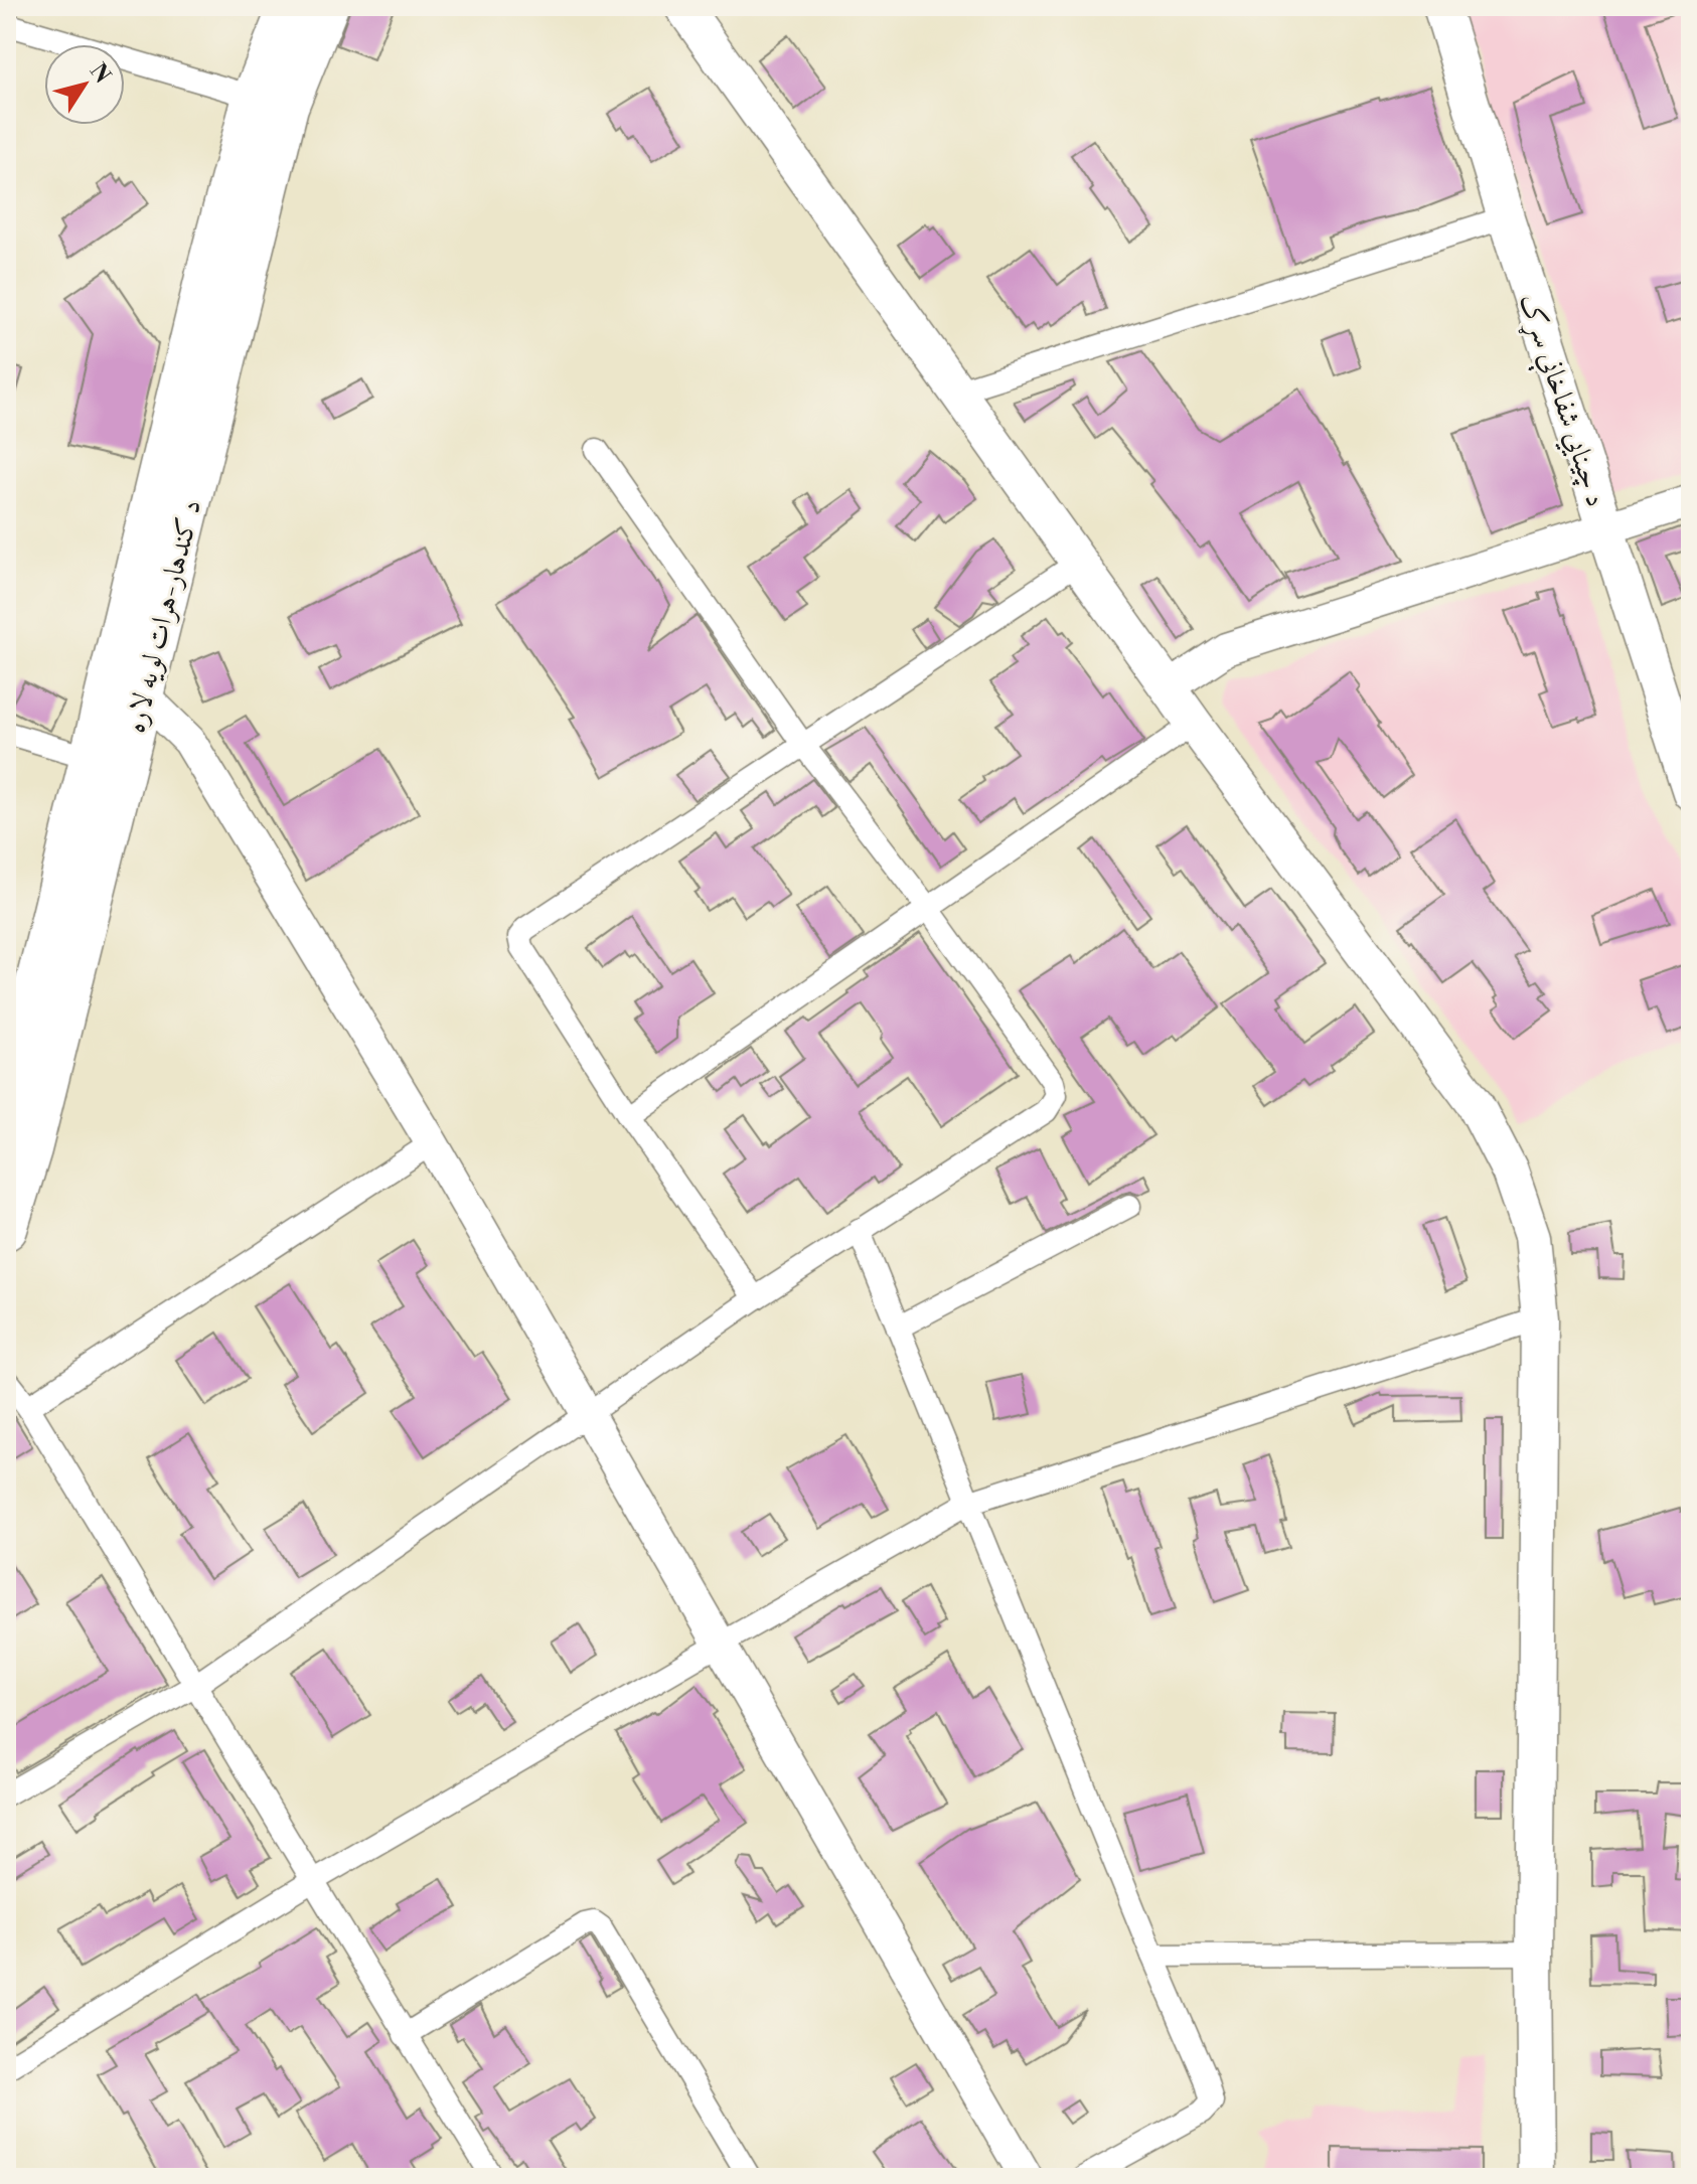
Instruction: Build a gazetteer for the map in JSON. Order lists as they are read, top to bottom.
{
  "streets": {
    "highway": ["د کندهار-هرات لويه لاره"],
    "main road": ["د چينايي شفاخانې سړک"]
  },
  "north": "top right"
}
